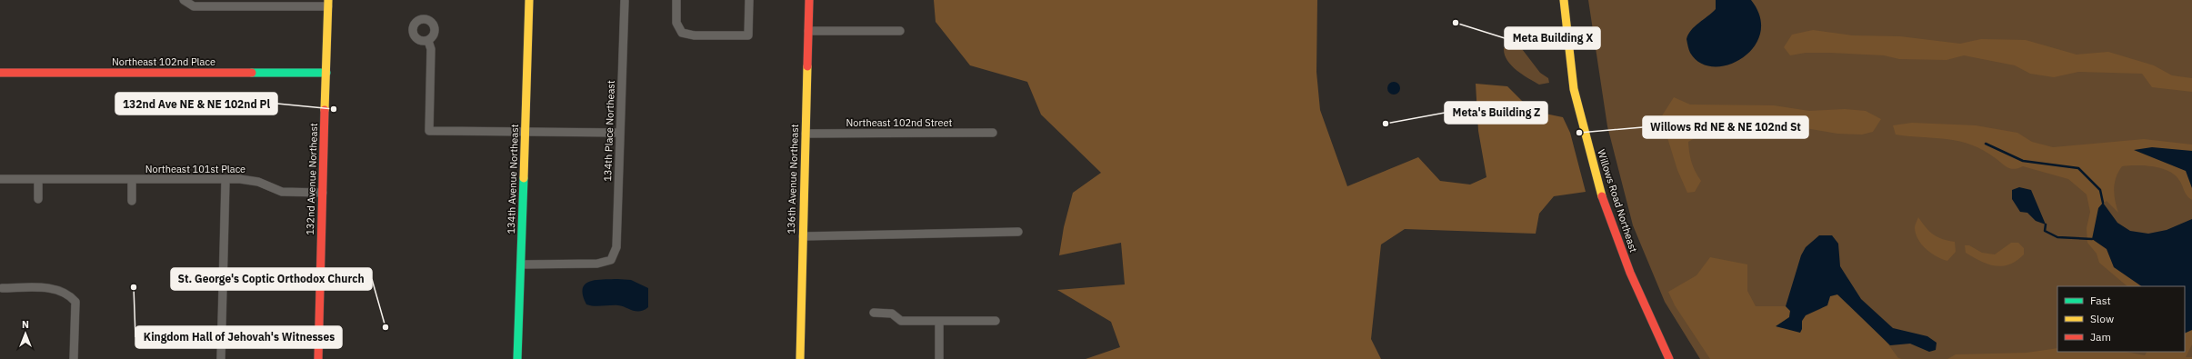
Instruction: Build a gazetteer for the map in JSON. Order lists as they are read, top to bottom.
{
  "streets": {
    "street": [
      "Northeast 102nd Place",
      "Northeast 102nd Street",
      "134th Place Northeast",
      "Northeast 101st Place",
      "132nd Avenue Northeast",
      "134th Avenue Northeast",
      "136th Avenue Northeast",
      "Willows Road Northeast"
    ]
  },
  "crossings": [
    ["Northeast 102nd Place", "132nd Avenue Northeast"],
    ["Northeast 102nd Street", "136th Avenue Northeast"],
    ["134th Place Northeast", "134th Avenue Northeast"],
    ["Northeast 101st Place", "132nd Avenue Northeast"]
  ],
  "places": [
    "Meta Building X",
    "132nd Ave NE & NE 102nd Pl",
    "Meta's Building Z",
    "Willows Rd NE & NE 102nd St",
    "Kingdom Hall of Jehovah's Witnesses",
    "St. George's Coptic Orthodox Church"
  ],
  "legend": ["Fast", "Slow", "Jam"],
  "north": "top"
}
